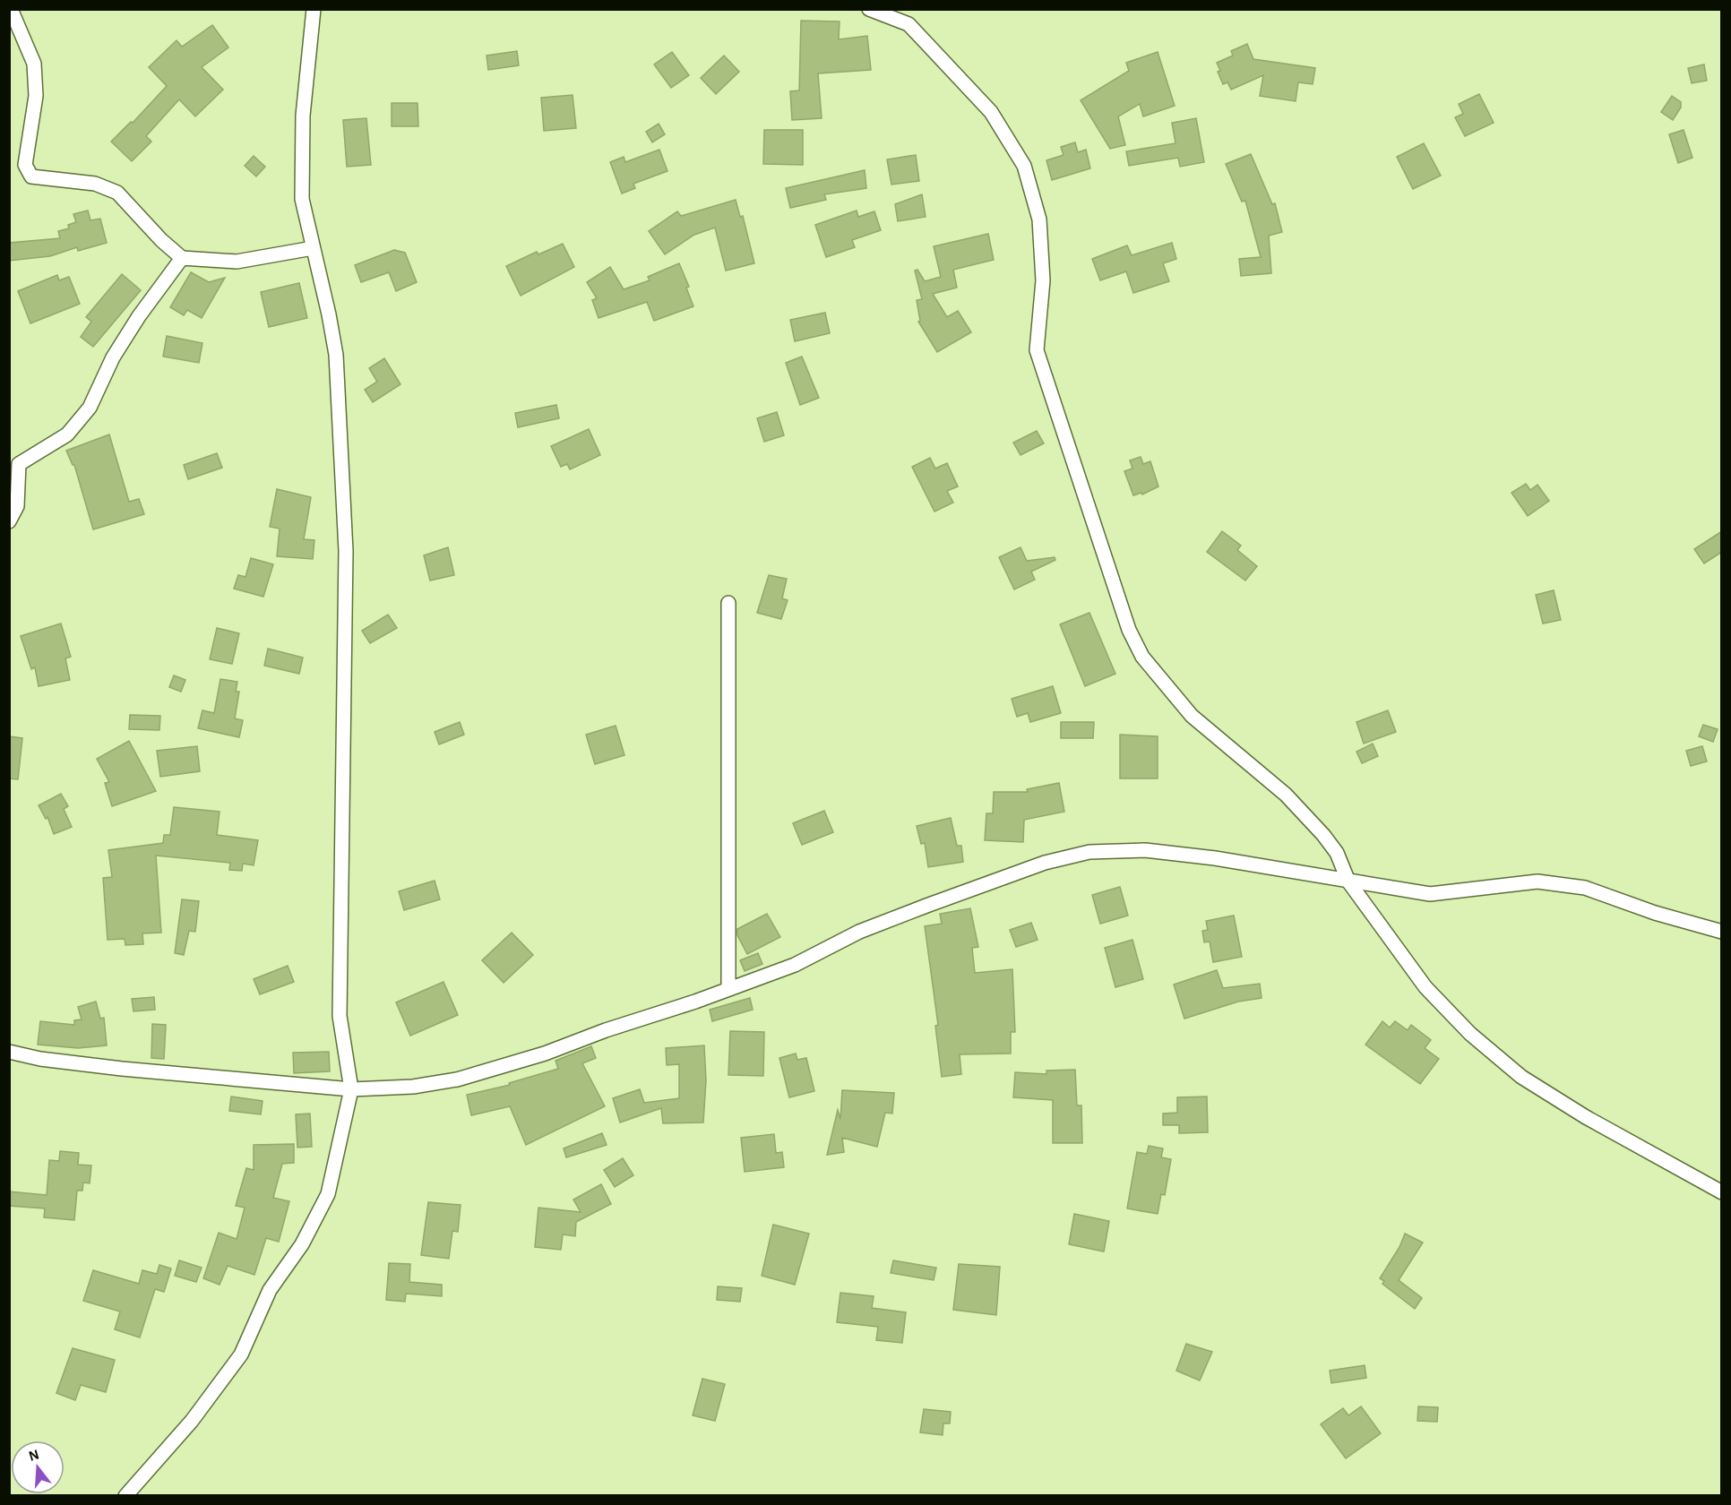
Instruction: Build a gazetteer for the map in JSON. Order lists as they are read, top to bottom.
{
  "north": "top"
}
